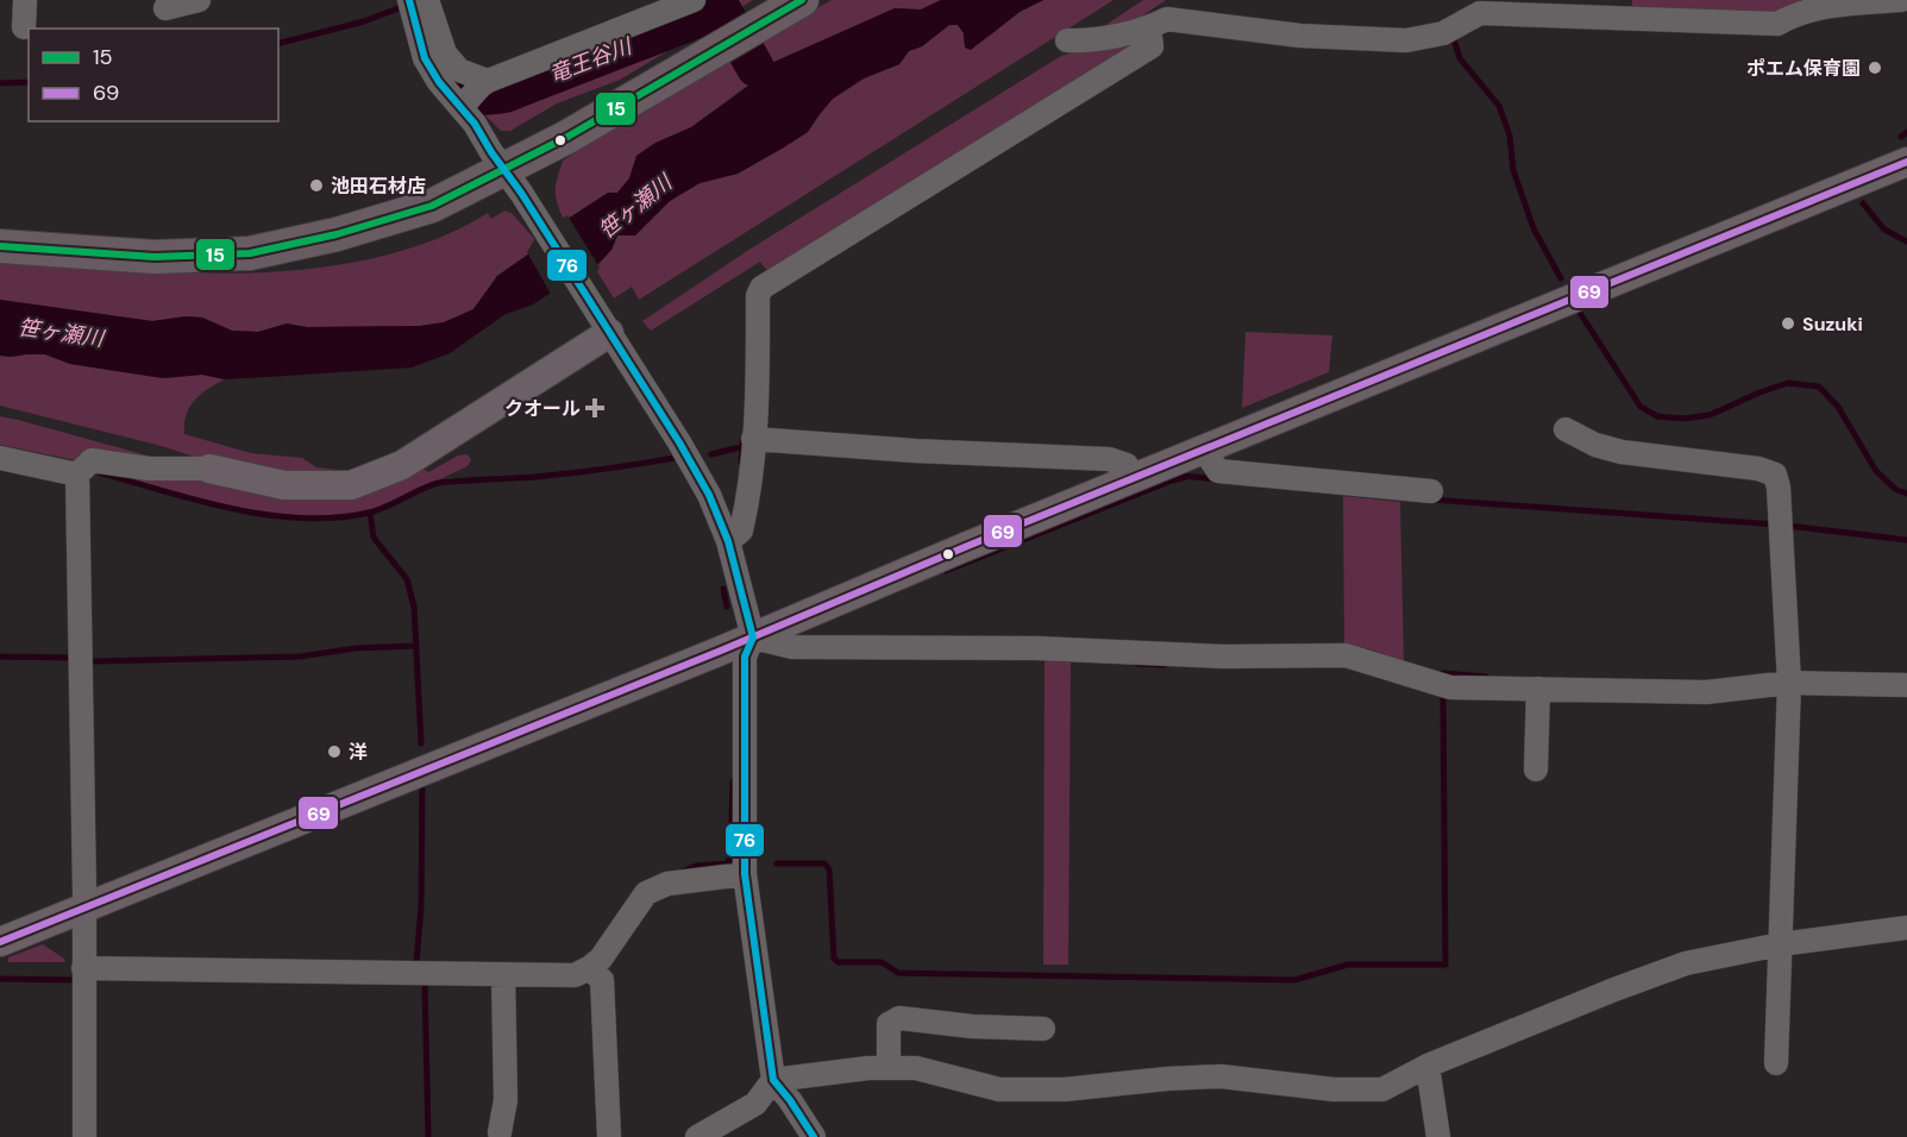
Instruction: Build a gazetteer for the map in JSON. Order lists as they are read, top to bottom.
{
  "water": ["竜王谷川", "笹ヶ瀬川"],
  "places": {
    "other": [
      "ポエム保育園",
      "池田石材店",
      "Suzuki",
      "洋"
    ],
    "health": ["クオール"]
  },
  "lines": ["transit line 15", "transit line 76", "transit line 69"],
  "legend": ["15", "69"]
}
